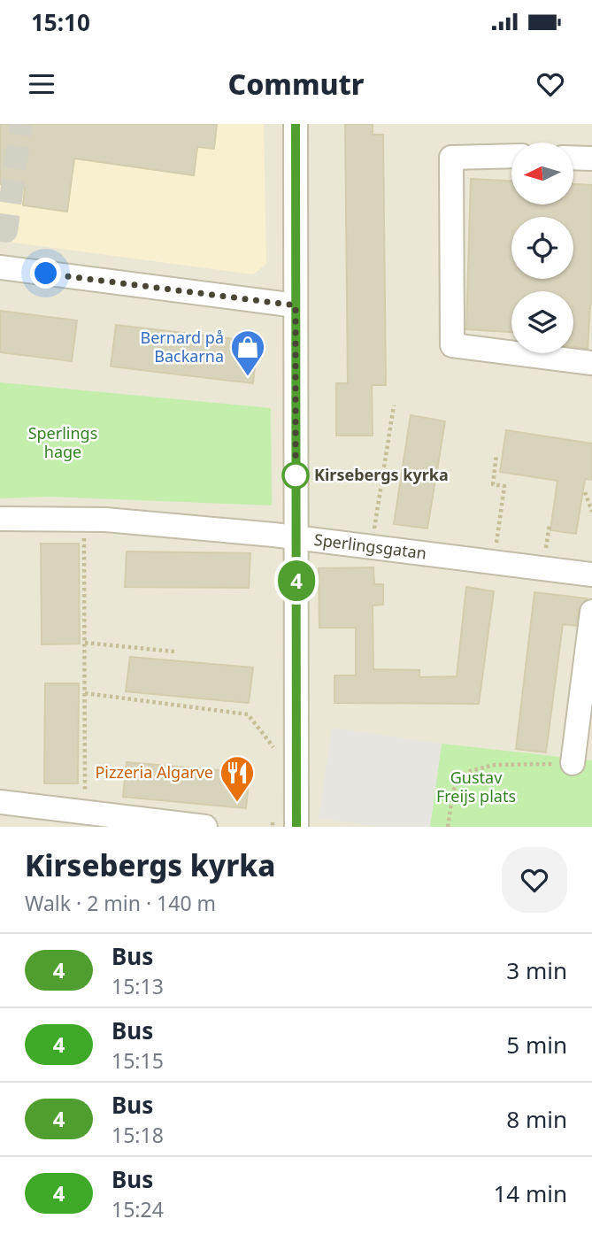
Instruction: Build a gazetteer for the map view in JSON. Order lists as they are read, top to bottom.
{
  "streets": {
    "street": ["Sperlingsgatan"]
  },
  "parks": ["Sperlings hage", "Gustav Freijs plats"],
  "places": {
    "shop": ["Bernard på Backarna"],
    "other": ["Kirsebergs kyrka"],
    "restaurant": ["Pizzeria Algarve"]
  },
  "lines": ["bus line 4"],
  "north": "left",
  "page": {
    "status": "15:10",
    "header": "Commutr",
    "on_map": "4",
    "heading": ["Kirsebergs kyrka", "Walk · 2 min · 140 m"],
    "list": [
      {
        "mark": "4",
        "name": "Bus",
        "note": "15:13",
        "value": "3 min"
      },
      {
        "mark": "4",
        "name": "Bus",
        "note": "15:15",
        "value": "5 min"
      },
      {
        "mark": "4",
        "name": "Bus",
        "note": "15:18",
        "value": "8 min"
      },
      {
        "mark": "4",
        "name": "Bus",
        "note": "15:24",
        "value": "14 min"
      }
    ]
  }
}
